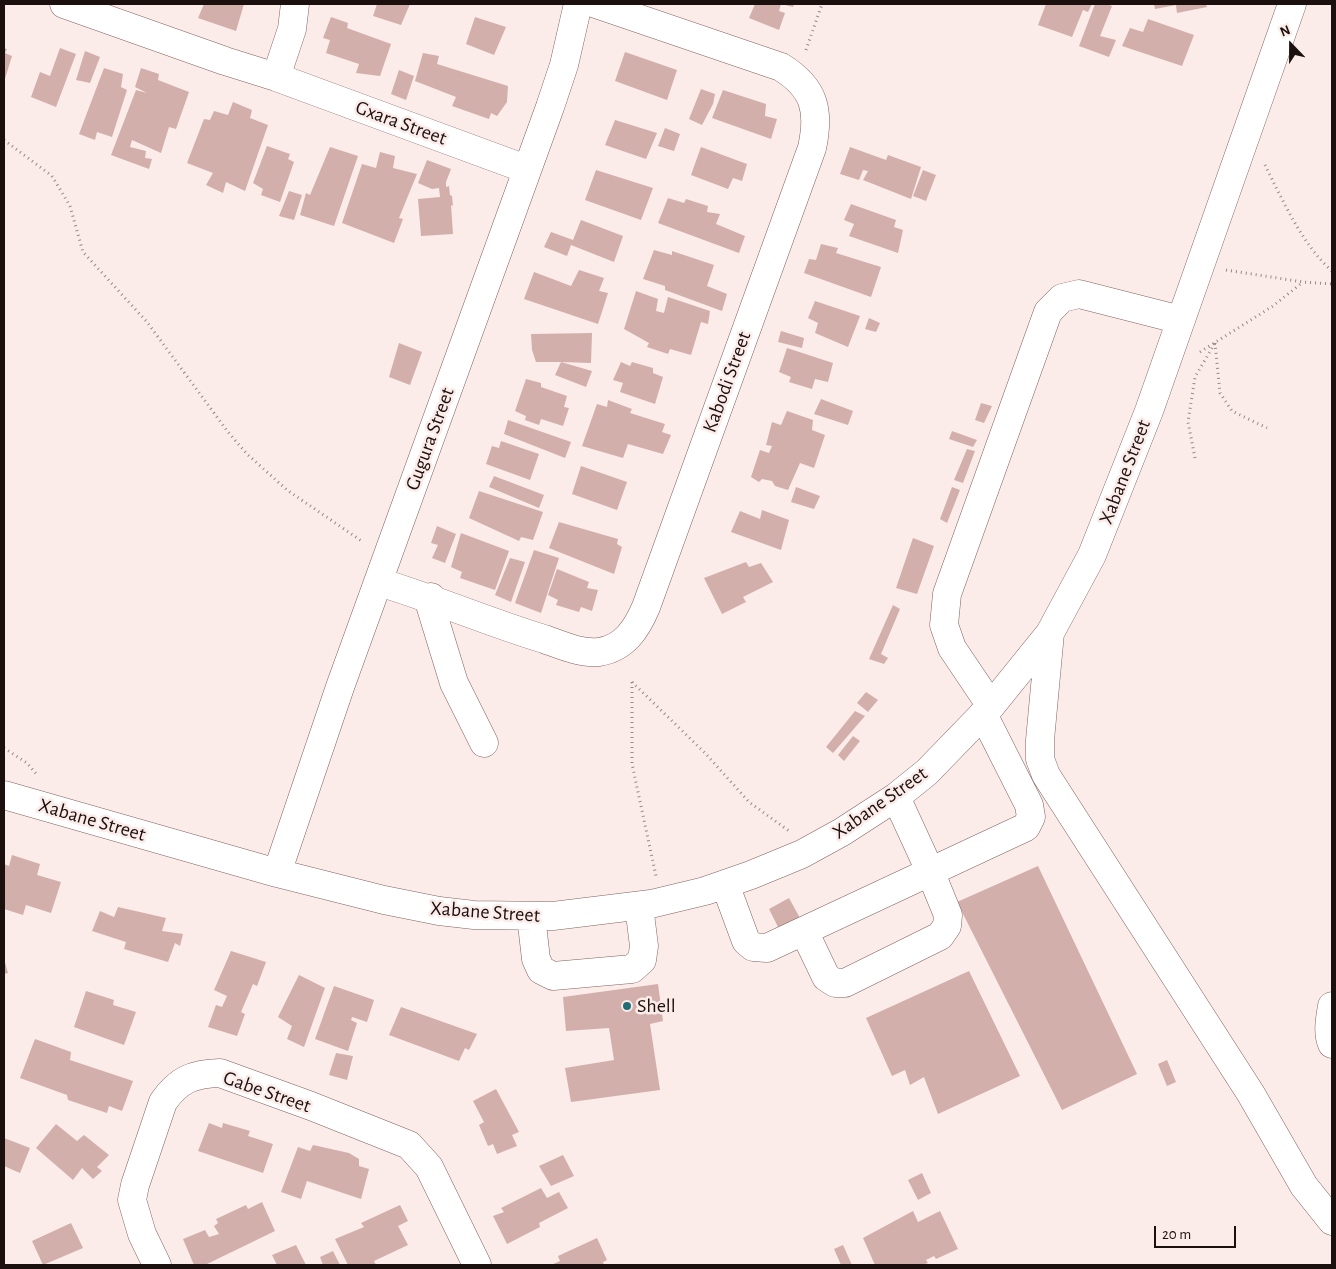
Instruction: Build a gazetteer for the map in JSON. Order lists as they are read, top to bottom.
{
  "streets": {
    "street": [
      "Gxara Street",
      "Kabodi Street",
      "Gugura Street",
      "Xabane Street",
      "Gabe Street"
    ]
  },
  "crossings": [
    ["Gxara Street", "Gugura Street"],
    ["Kabodi Street", "Gugura Street"],
    ["Gugura Street", "Xabane Street"]
  ],
  "places": ["Shell"],
  "scale_bar": "20 m",
  "north": "top"
}
